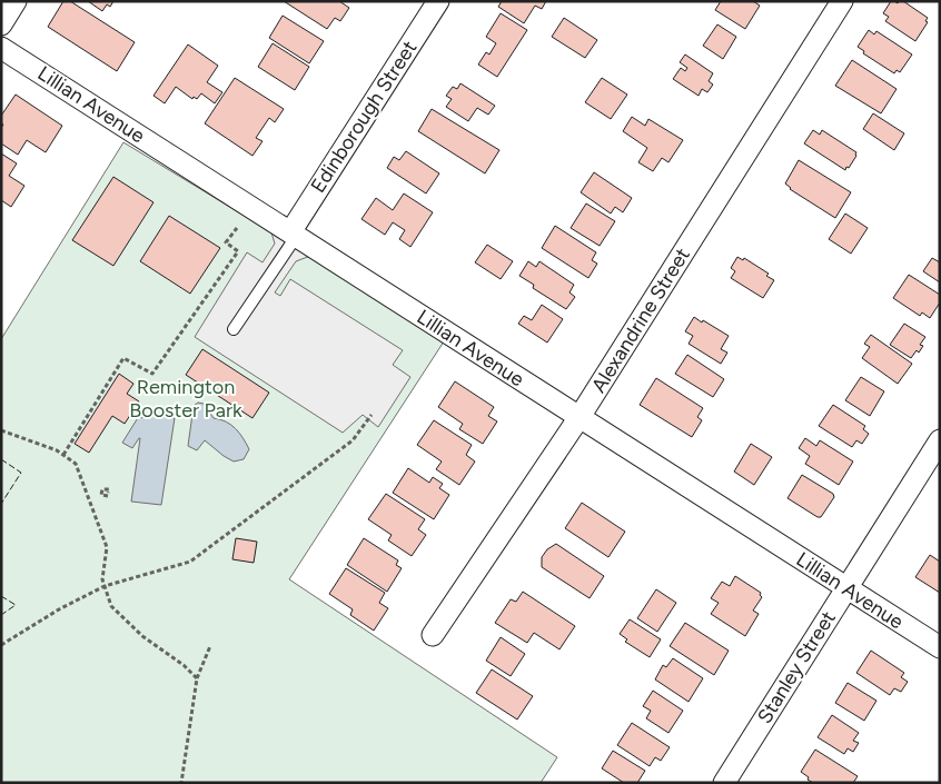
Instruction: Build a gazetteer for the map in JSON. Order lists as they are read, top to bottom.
{
  "streets": {
    "street": [
      "Lillian Avenue",
      "Edinborough Street",
      "Alexandrine Street",
      "Stanley Street"
    ]
  },
  "crossings": [
    ["Lillian Avenue", "Edinborough Street"],
    ["Lillian Avenue", "Alexandrine Street"],
    ["Lillian Avenue", "Stanley Street"]
  ],
  "parks": ["Remington Booster Park"]
}
